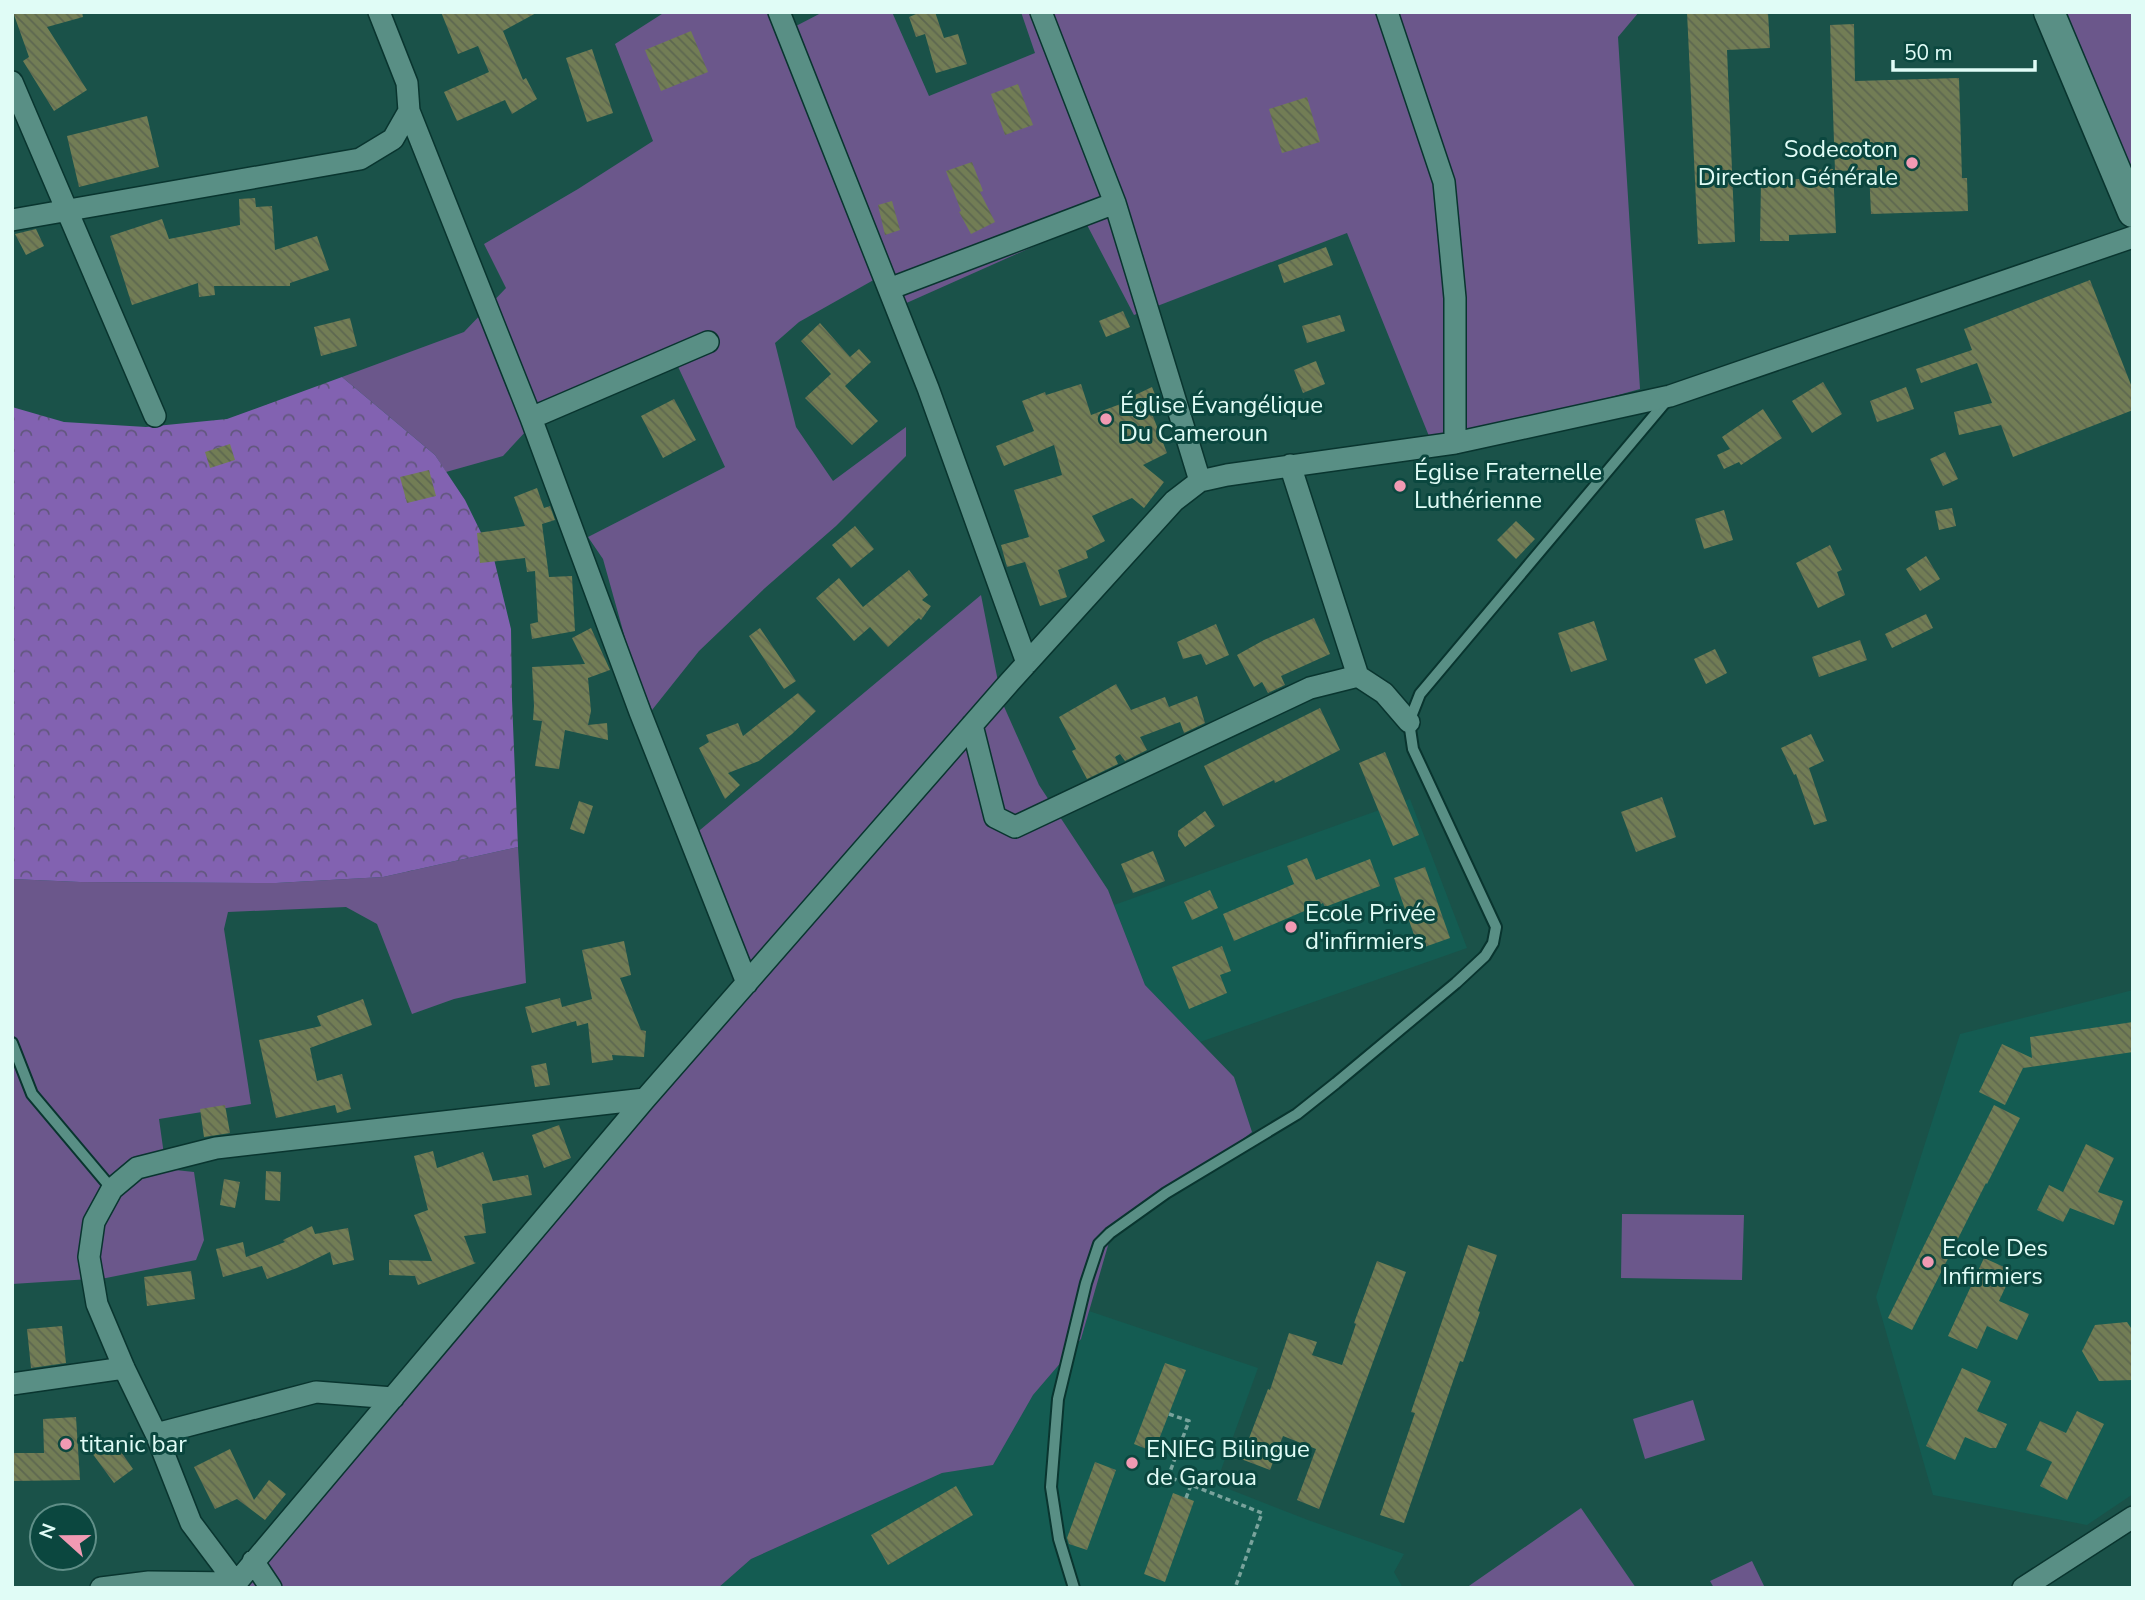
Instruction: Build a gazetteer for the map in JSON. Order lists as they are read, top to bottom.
{
  "places": [
    "Sodecoton Direction Générale",
    "Église Évangélique Du Cameroun",
    "Église Fraternelle Luthérienne",
    "Ecole Privée d'infirmiers",
    "Ecole Des Infirmiers",
    "titanic bar",
    "ENIEG Bilingue de Garoua"
  ],
  "scale_bar": "50 m",
  "north": "left"
}
